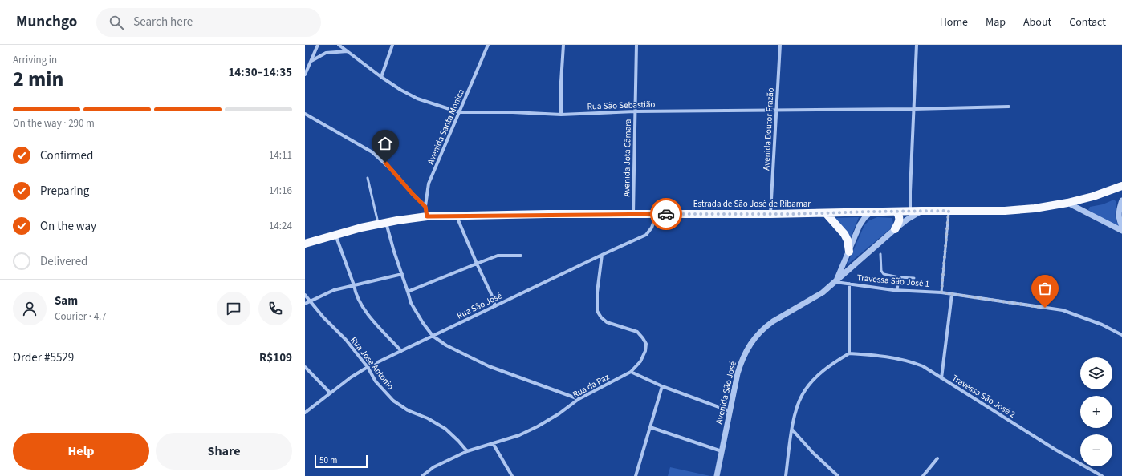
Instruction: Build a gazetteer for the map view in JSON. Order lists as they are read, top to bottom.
{
  "streets": {
    "main road": ["Estrada de São José de Ribamar"],
    "street": [
      "Rua São Sebastião",
      "Avenida Santa Monica",
      "Avenida Doutor Frazão",
      "Avenida Jota Câmara",
      "Travessa São José 1",
      "Rua São José",
      "Rua José Antonio",
      "Rua da Paz",
      "Avenida São José",
      "Travessa São José 2"
    ]
  },
  "crossings": [
    ["Rua São Sebastião", "Avenida Santa Monica"],
    ["Rua São Sebastião", "Avenida Doutor Frazão"],
    ["Rua São Sebastião", "Avenida Jota Câmara"],
    ["Avenida Santa Monica", "Estrada de São José de Ribamar"],
    ["Avenida Doutor Frazão", "Estrada de São José de Ribamar"],
    ["Avenida Jota Câmara", "Estrada de São José de Ribamar"],
    ["Estrada de São José de Ribamar", "Rua São José"],
    ["Estrada de São José de Ribamar", "Avenida São José"],
    ["Travessa São José 1", "Avenida São José"],
    ["Rua São José", "Rua José Antonio"],
    ["Rua São José", "Rua da Paz"],
    ["Rua José Antonio", "Rua da Paz"]
  ],
  "scale_bar": "50 m",
  "page": {
    "header": "Munchgo",
    "search": "Search here",
    "nav": [
      "Home",
      "Map",
      "About",
      "Contact"
    ],
    "heading": ["2 min", "Arriving in", "14:30–14:35"],
    "panel": [
      "Sam",
      "Courier · 4.7",
      "Order #5529",
      "R$109"
    ],
    "bar": "On the way · 290 m",
    "list": [
      ["Confirmed", "14:11"],
      ["Preparing", "14:16"],
      ["On the way", "14:24"],
      "Delivered"
    ],
    "map_buttons": ["+", "−"],
    "buttons": ["Help", "Share"],
    "scale": "50 m"
  }
}
